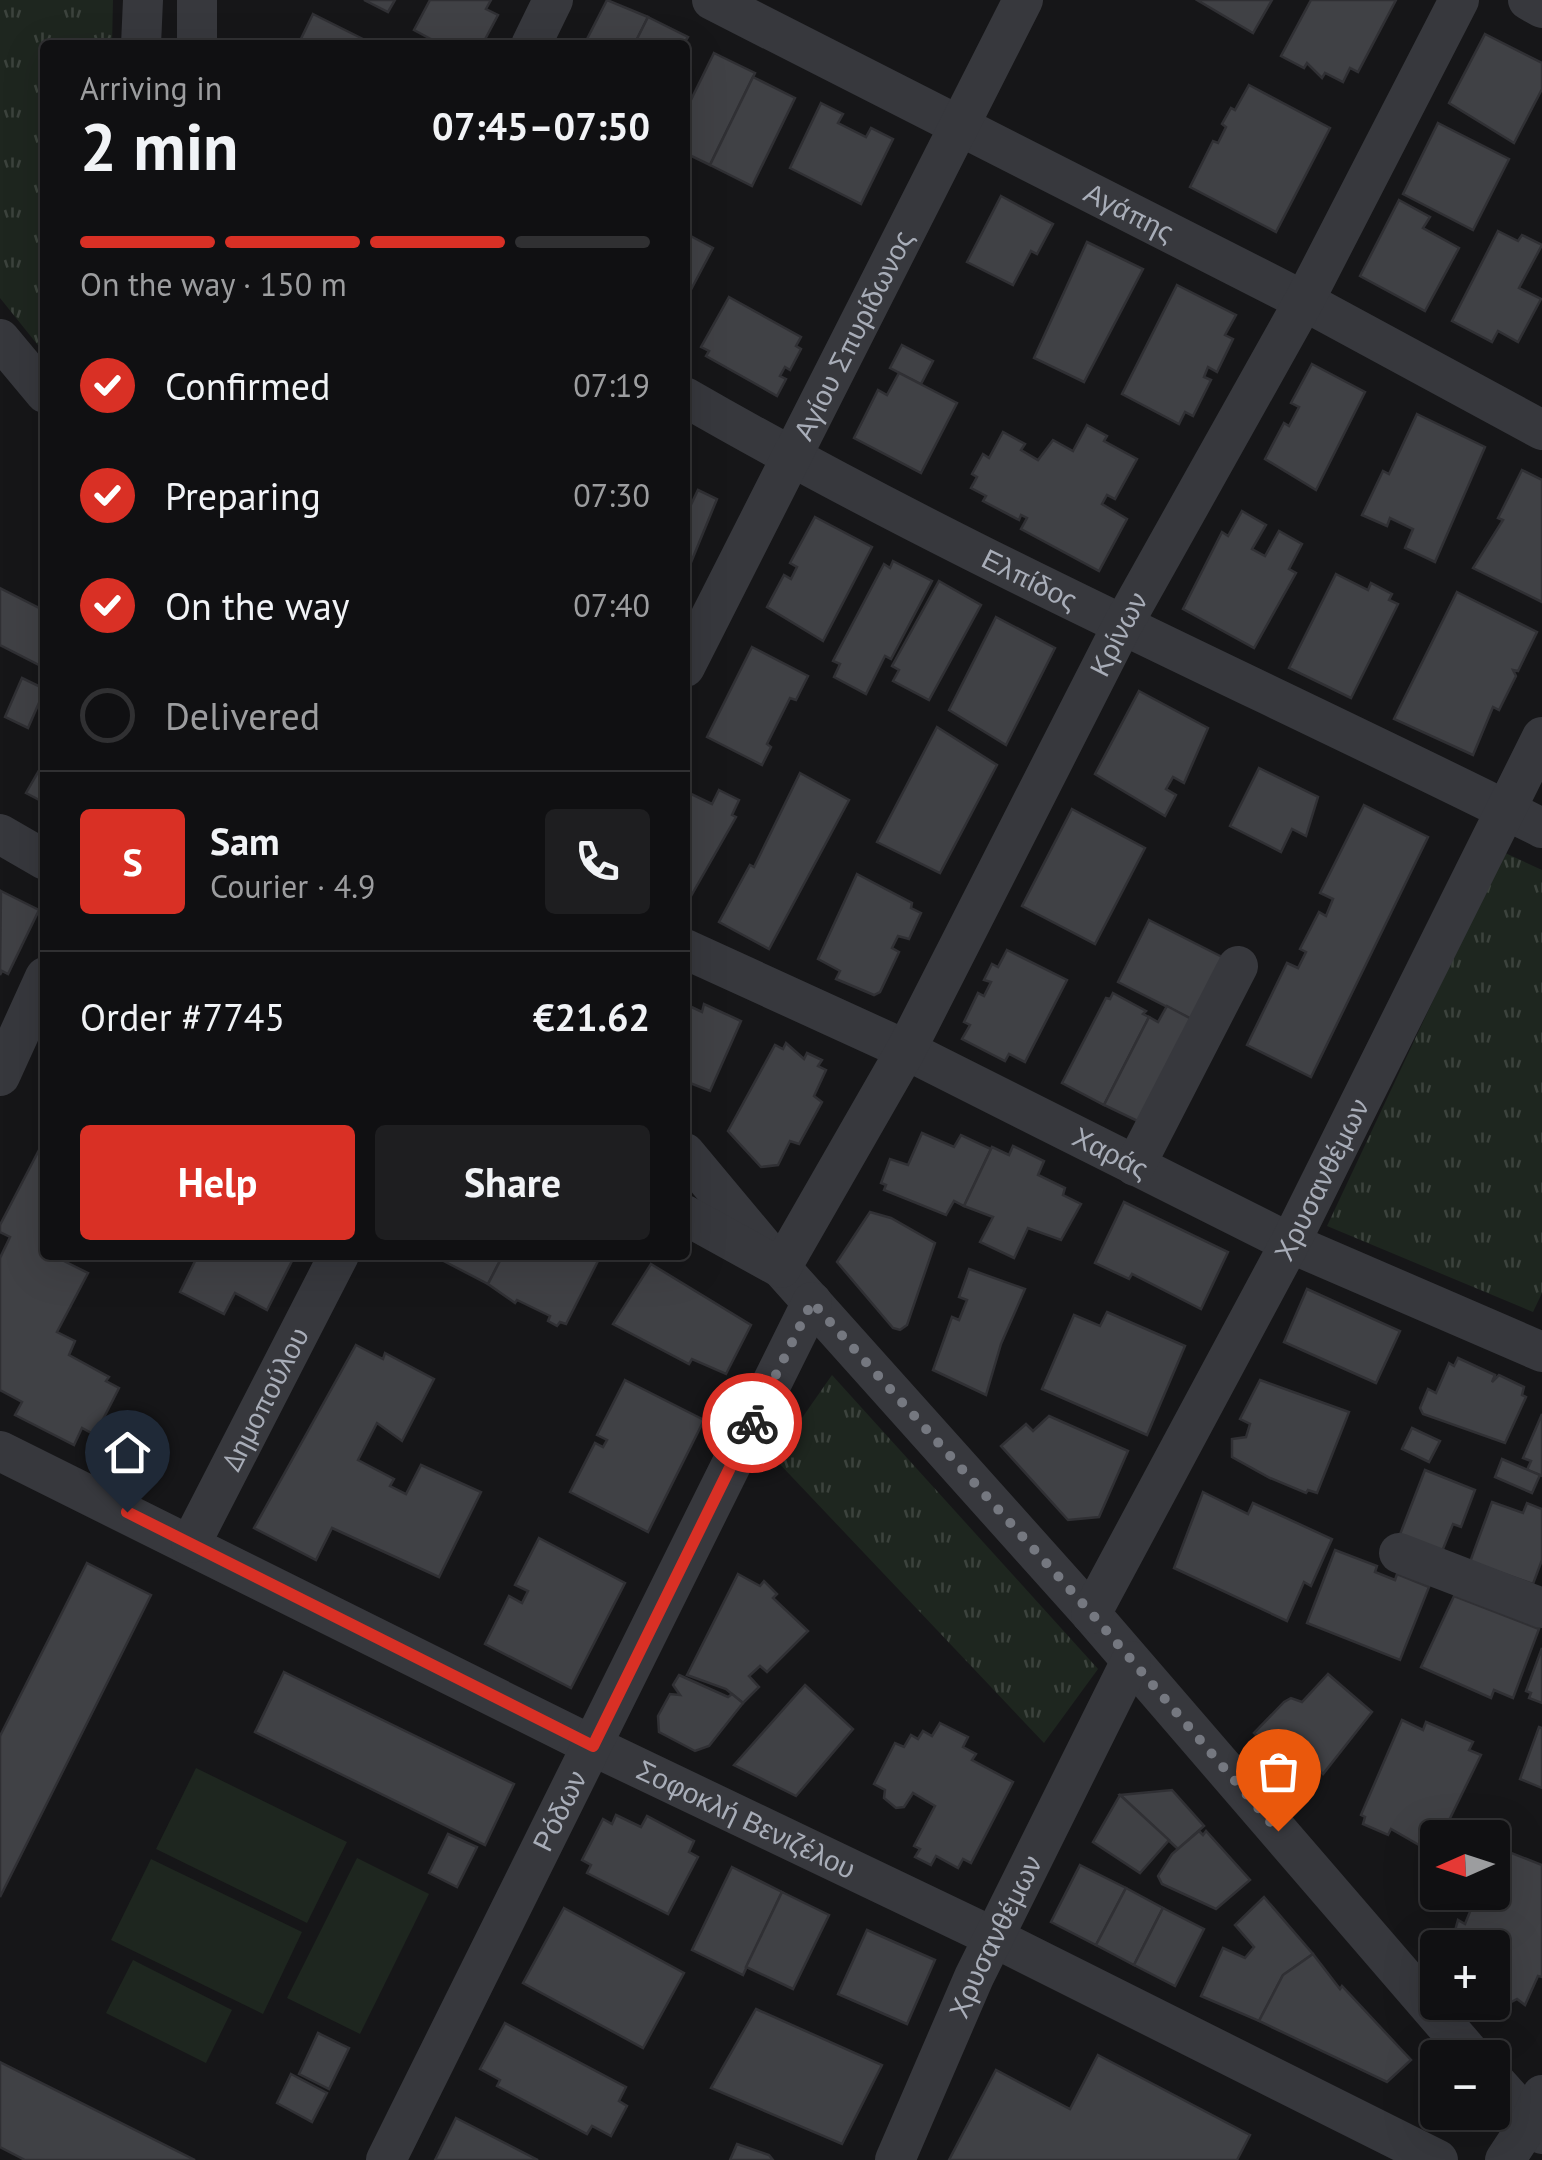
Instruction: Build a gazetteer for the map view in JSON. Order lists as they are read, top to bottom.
{
  "streets": {
    "street": [
      "Αγάπης",
      "Αγίου Σπυρίδωνος",
      "Ελπίδος",
      "Κρίνων",
      "Χαράς",
      "Χρυσανθέμων",
      "Δημοπούλου",
      "Ρόδων",
      "Σοφοκλή Βενιζέλου"
    ]
  },
  "crossings": [
    ["Αγάπης", "Αγίου Σπυρίδωνος"],
    ["Αγάπης", "Κρίνων"],
    ["Αγίου Σπυρίδωνος", "Ελπίδος"],
    ["Ελπίδος", "Κρίνων"],
    ["Ελπίδος", "Χρυσανθέμων"],
    ["Κρίνων", "Χαράς"],
    ["Χαράς", "Χρυσανθέμων"],
    ["Χρυσανθέμων", "Σοφοκλή Βενιζέλου"],
    ["Δημοπούλου", "Σοφοκλή Βενιζέλου"],
    ["Ρόδων", "Σοφοκλή Βενιζέλου"]
  ],
  "north": "left",
  "page": {
    "heading": ["2 min", "Arriving in", "07:45–07:50"],
    "panel": [
      "Sam",
      "Courier · 4.9",
      "Order #7745",
      "€21.62"
    ],
    "bar": "On the way · 150 m",
    "list": [
      ["Confirmed", "07:19"],
      ["Preparing", "07:30"],
      ["On the way", "07:40"],
      "Delivered"
    ],
    "round": "S",
    "buttons": ["Help", "Share"],
    "map_buttons": ["+", "−"]
  }
}
